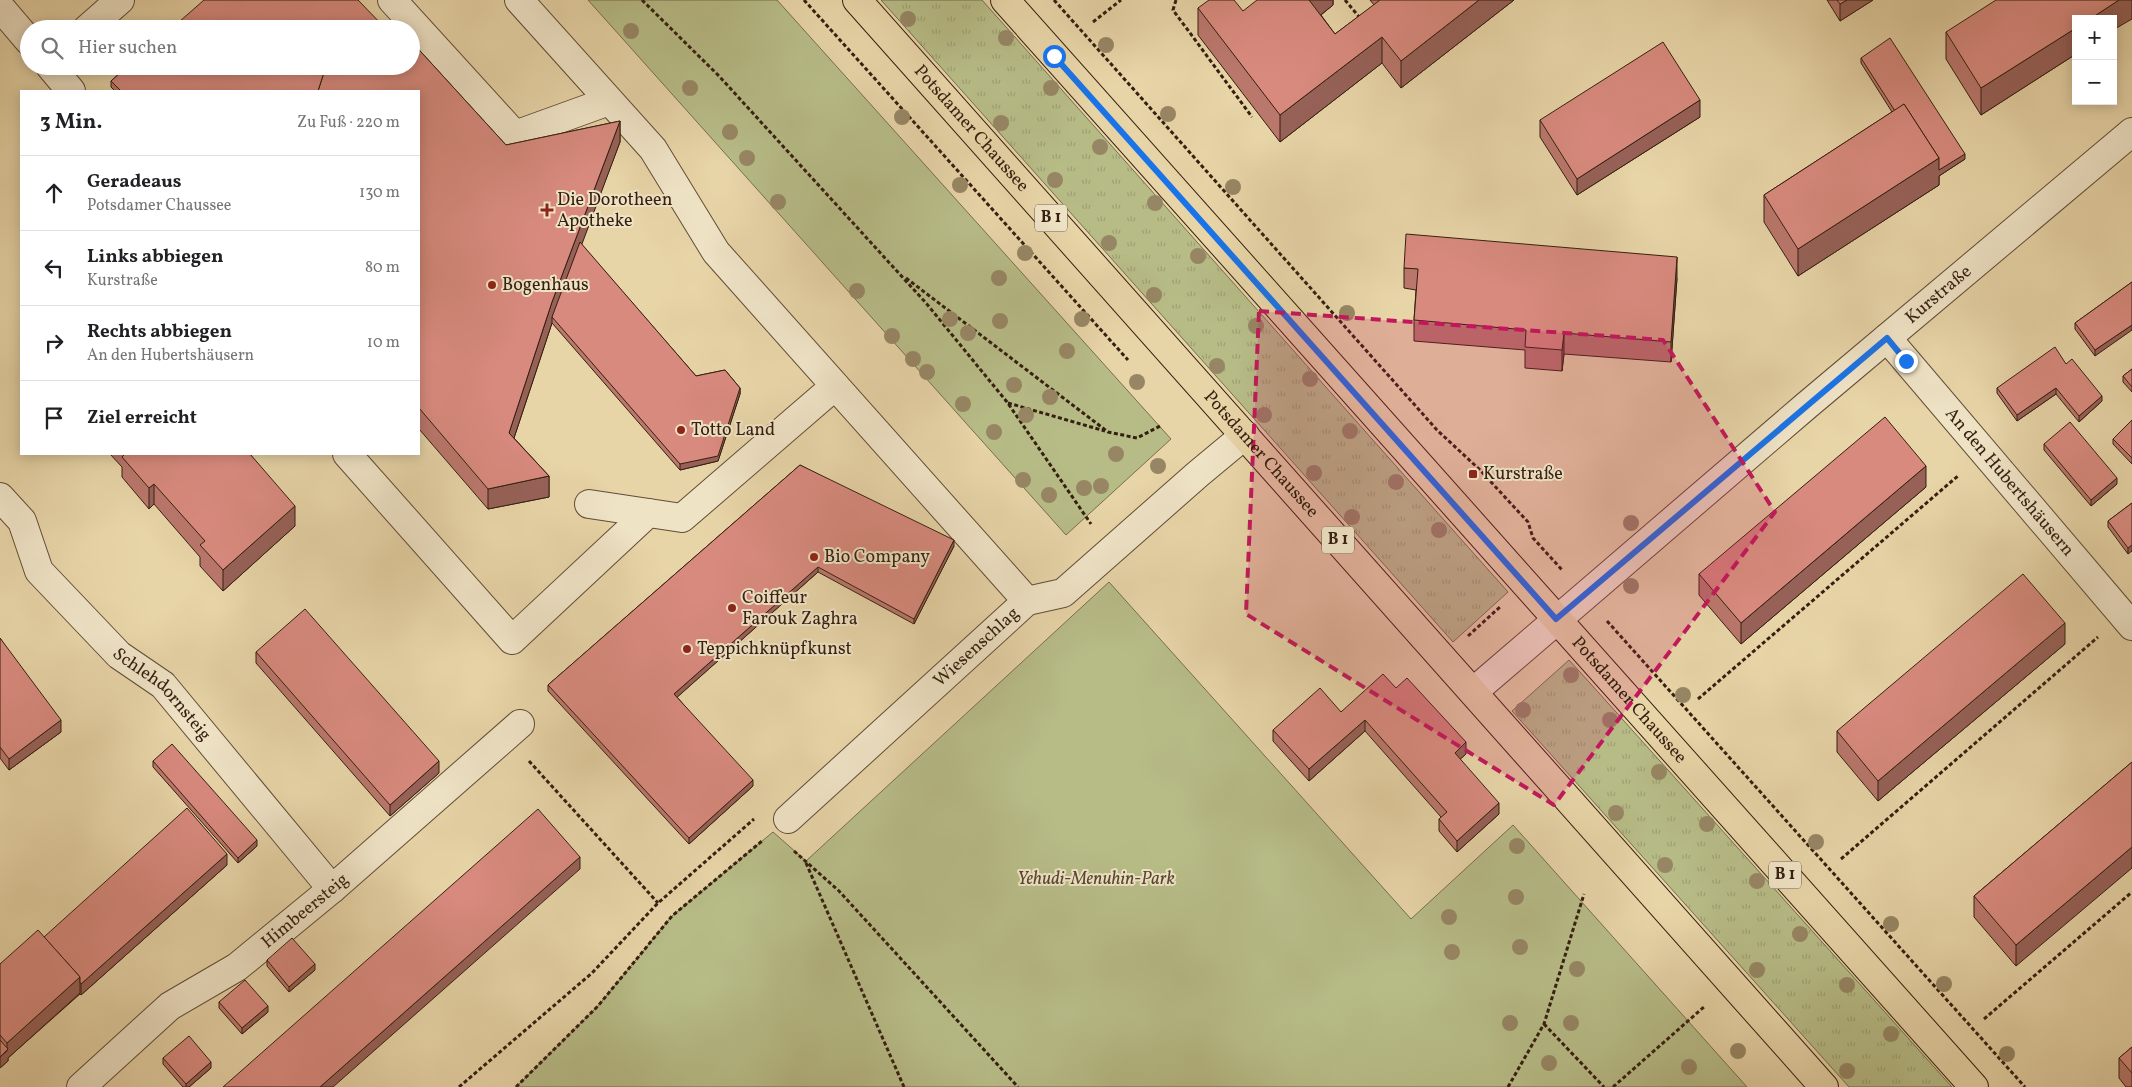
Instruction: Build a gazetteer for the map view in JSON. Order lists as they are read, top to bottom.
{
  "streets": {
    "main road": ["Potsdamer Chaussee", "B 1"],
    "street": [
      "Kurstraße",
      "An den Hubertshäusern",
      "Wiesenschlag",
      "Schlehdornsteig",
      "Himbeersteig"
    ]
  },
  "crossings": [
    ["Potsdamer Chaussee", "Kurstraße"],
    ["Potsdamer Chaussee", "Wiesenschlag"],
    ["Kurstraße", "An den Hubertshäusern"],
    ["Schlehdornsteig", "Himbeersteig"]
  ],
  "parks": ["Yehudi-Menuhin-Park"],
  "places": {
    "health": ["Die Dorotheen Apotheke"],
    "other": [
      "Bogenhaus",
      "Totto Land",
      "Bio Company",
      "Coiffeur Farouk Zaghra",
      "Teppichknüpfkunst"
    ],
    "transit": ["Kurstraße"]
  },
  "page": {
    "map_buttons": ["+", "−"],
    "search": "Hier suchen",
    "heading": ["3 Min.", "Zu Fuß · 220 m"],
    "list": [
      ["Geradeaus", "Potsdamer Chaussee", "130 m"],
      ["Links abbiegen", "Kurstraße", "80 m"],
      ["Rechts abbiegen", "An den Hubertshäusern", "10 m"],
      "Ziel erreicht"
    ]
  }
}
